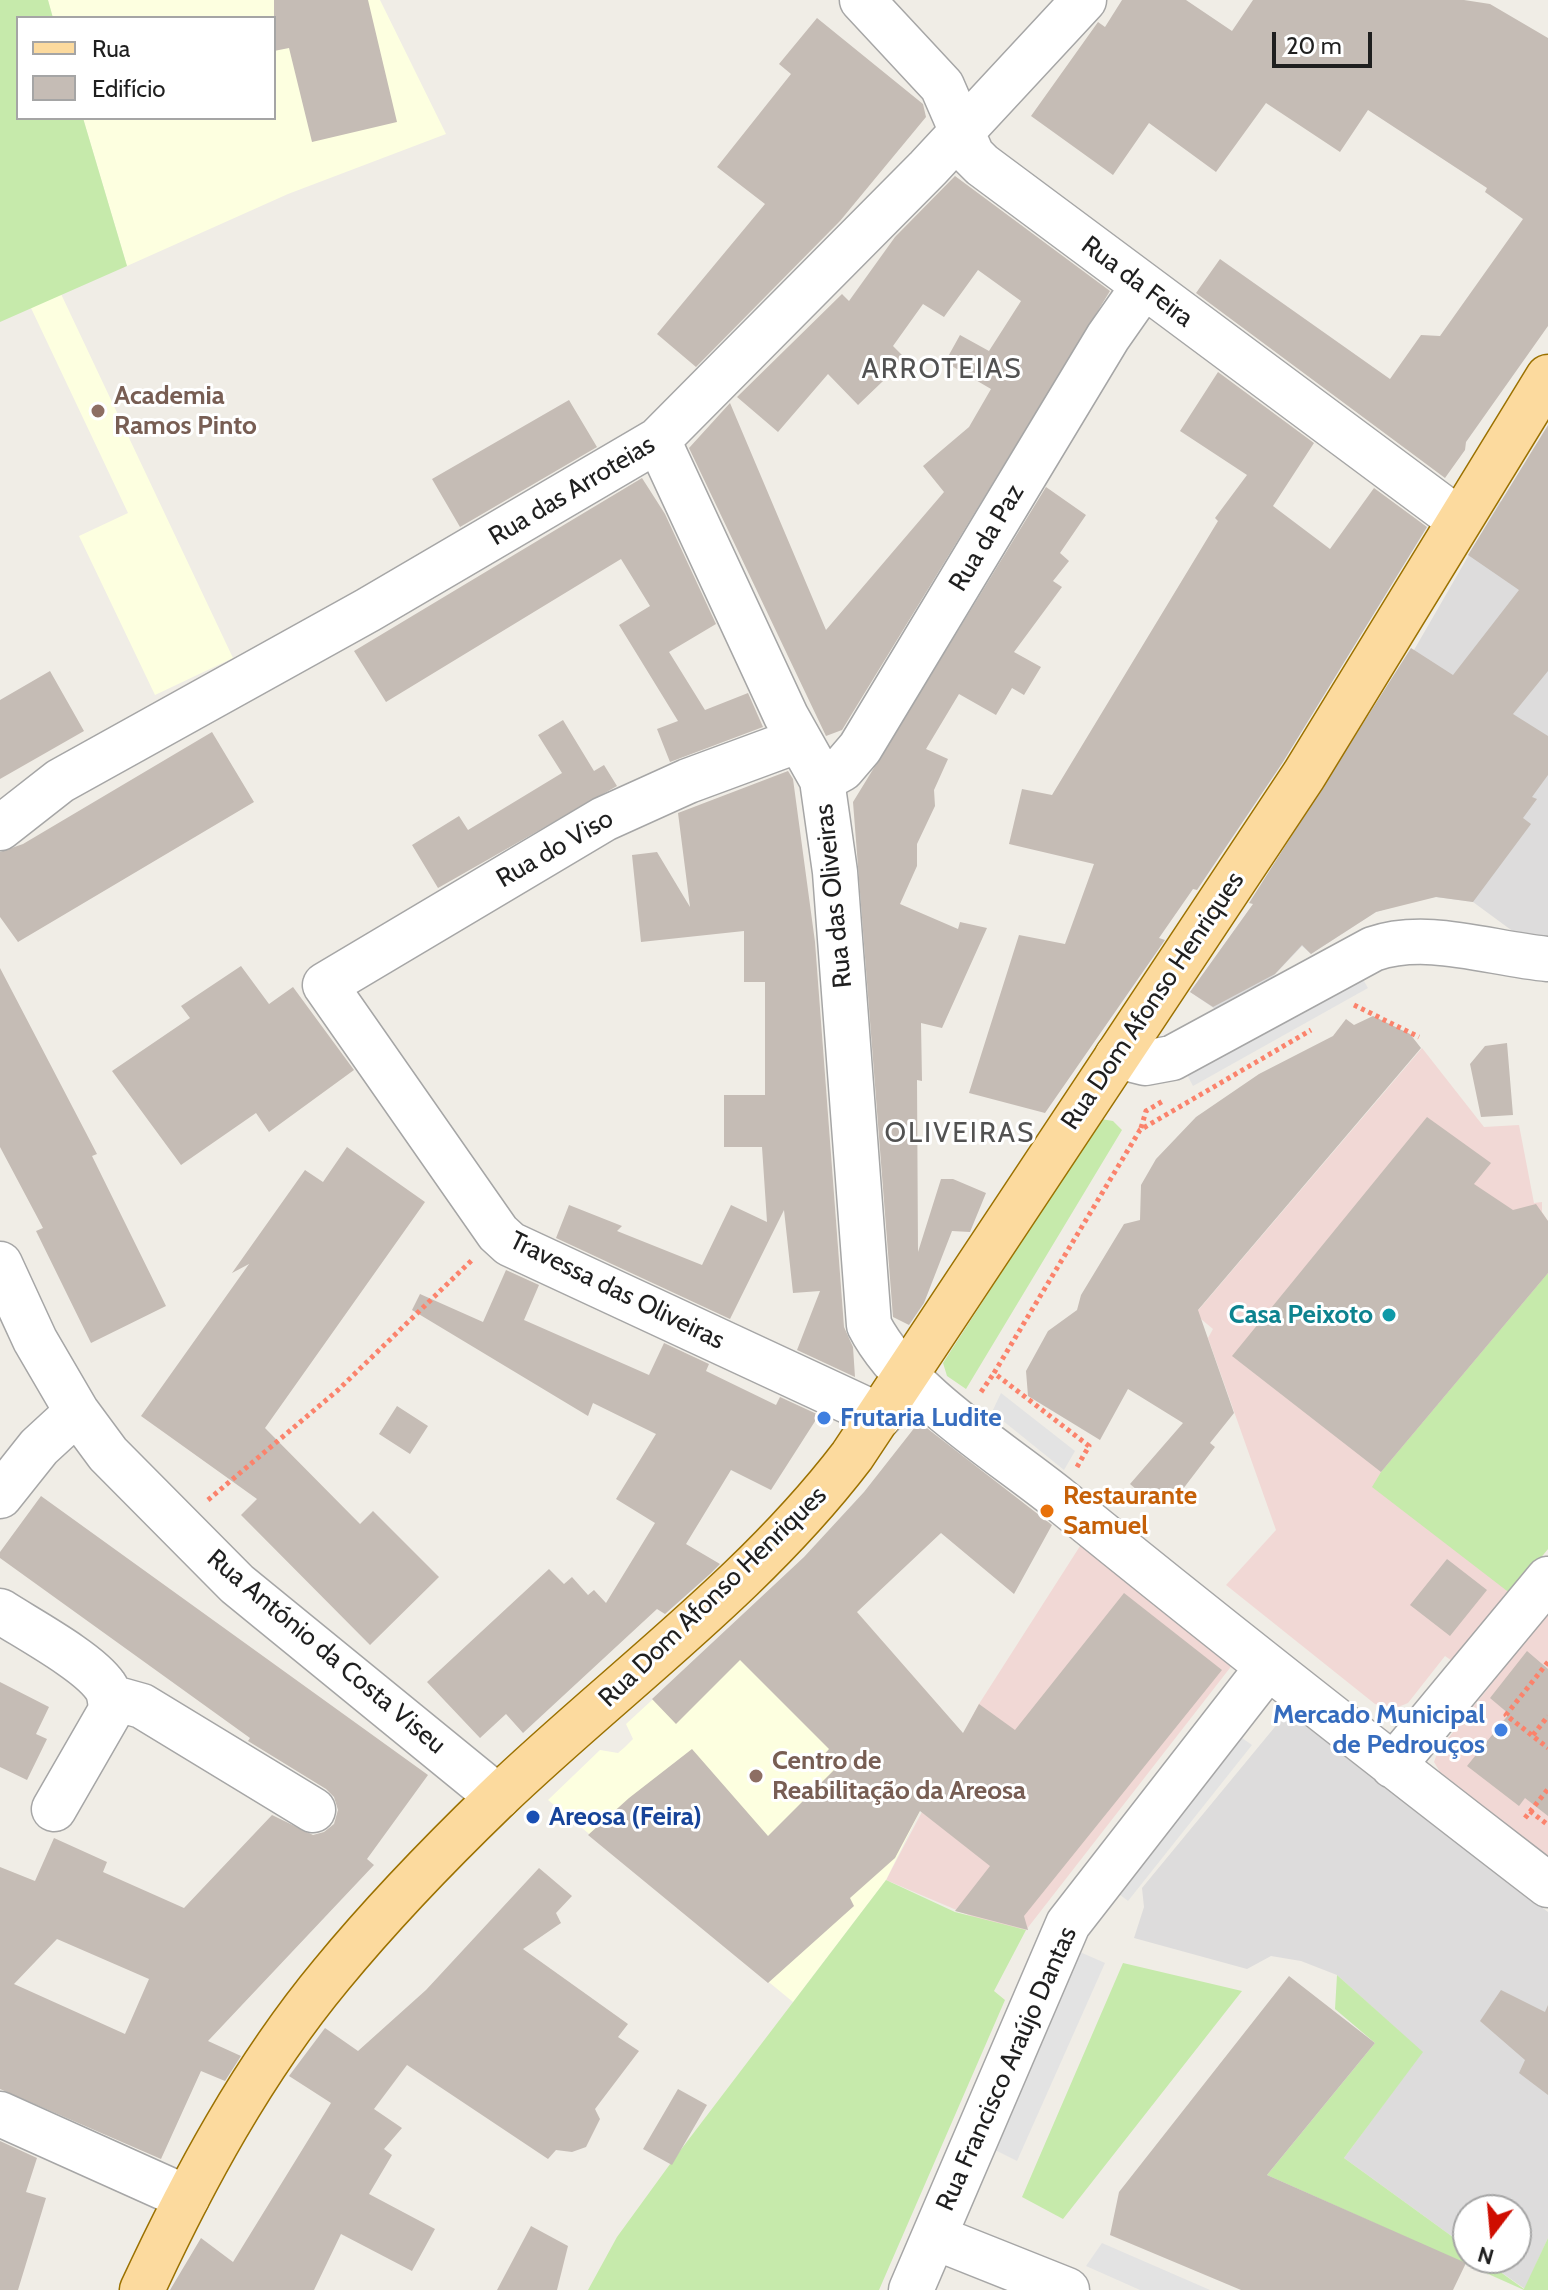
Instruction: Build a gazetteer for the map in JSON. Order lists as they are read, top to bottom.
{
  "streets": {
    "main road": ["Rua Dom Afonso Henriques"],
    "street": [
      "Rua da Feira",
      "Rua das Arroteias",
      "Rua da Paz",
      "Rua do Viso",
      "Rua das Oliveiras",
      "Travessa das Oliveiras",
      "Rua António da Costa Viseu",
      "Rua Francisco Araújo Dantas"
    ]
  },
  "crossings": [
    ["Rua da Feira", "Rua das Arroteias"],
    ["Rua da Feira", "Rua da Paz"],
    ["Rua da Feira", "Rua Dom Afonso Henriques"],
    ["Rua das Arroteias", "Rua das Oliveiras"],
    ["Rua da Paz", "Rua das Oliveiras"],
    ["Rua do Viso", "Rua das Oliveiras"],
    ["Rua do Viso", "Travessa das Oliveiras"],
    ["Rua das Oliveiras", "Rua Dom Afonso Henriques"],
    ["Rua das Oliveiras", "Rua Francisco Araújo Dantas"],
    ["Rua Dom Afonso Henriques", "Travessa das Oliveiras"],
    ["Rua Dom Afonso Henriques", "Rua António da Costa Viseu"]
  ],
  "districts": ["ARROTEIAS", "OLIVEIRAS"],
  "places": [
    "Academia Ramos Pinto",
    "Casa Peixoto",
    "Frutaria Ludite",
    "Restaurante Samuel",
    "Mercado Municipal de Pedrouços",
    "Centro de Reabilitação da Areosa",
    "Areosa (Feira)"
  ],
  "legend": ["Rua", "Edifício"],
  "scale_bar": "20 m",
  "north": "bottom"
}
